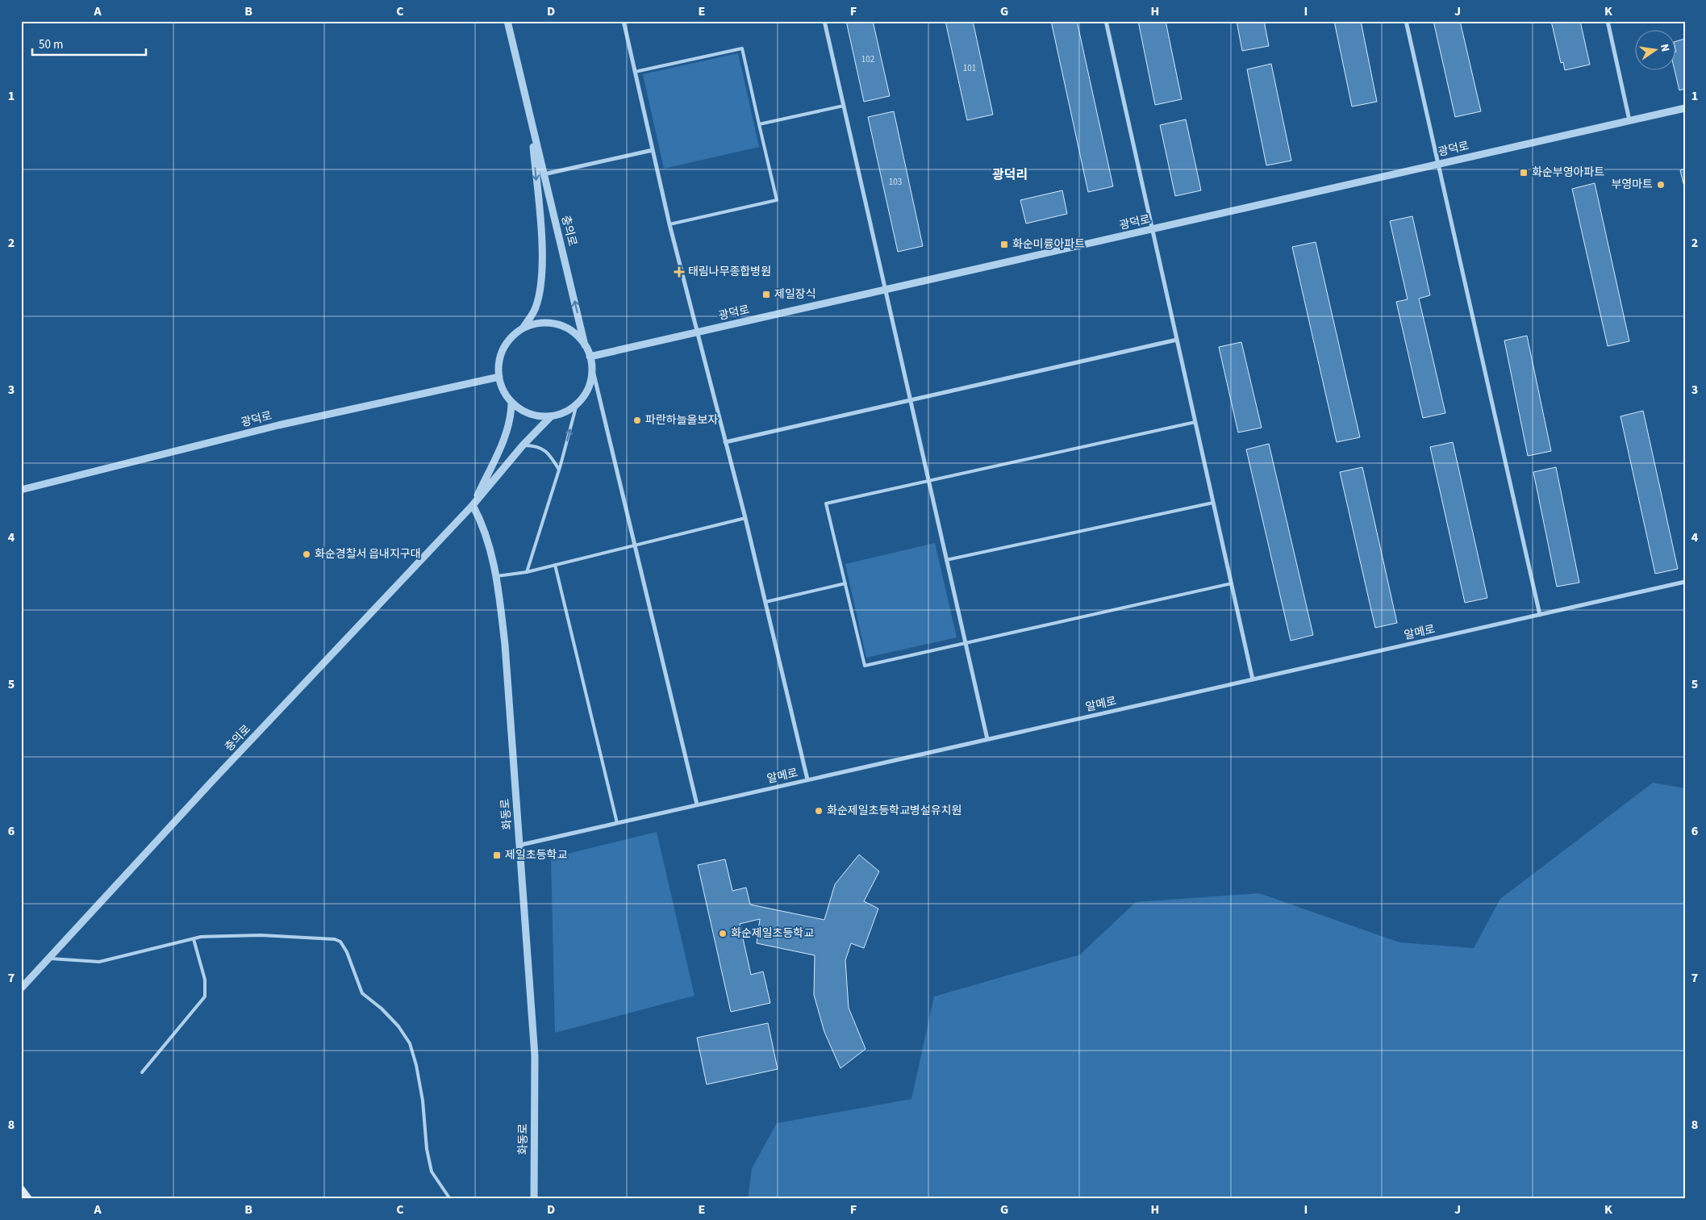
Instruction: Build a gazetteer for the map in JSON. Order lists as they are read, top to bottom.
{
  "streets": {
    "street": [
      "광덕로",
      "충의로",
      "알메로",
      "화동로"
    ]
  },
  "crossings": [
    ["광덕로", "충의로"],
    ["충의로", "화동로"],
    ["알메로", "화동로"]
  ],
  "districts": ["광덕리"],
  "places": {
    "transit": [
      "화순부영아파트",
      "화순미륭아파트",
      "제일장식",
      "제일초등학교"
    ],
    "other": [
      "부영마트",
      "파란하늘을보자",
      "화순경찰서 읍내지구대",
      "화순제일초등학교병설유치원",
      "화순제일초등학교"
    ],
    "health": ["태림나무종합병원"]
  },
  "house_numbers": ["102", "101", "103"],
  "scale_bar": "50 m",
  "north": "right",
  "grid": {
    "columns": [
      "A",
      "B",
      "C",
      "D",
      "E",
      "F",
      "G",
      "H",
      "I",
      "J",
      "K"
    ],
    "rows": [
      "1",
      "2",
      "3",
      "4",
      "5",
      "6",
      "7",
      "8"
    ]
  }
}
